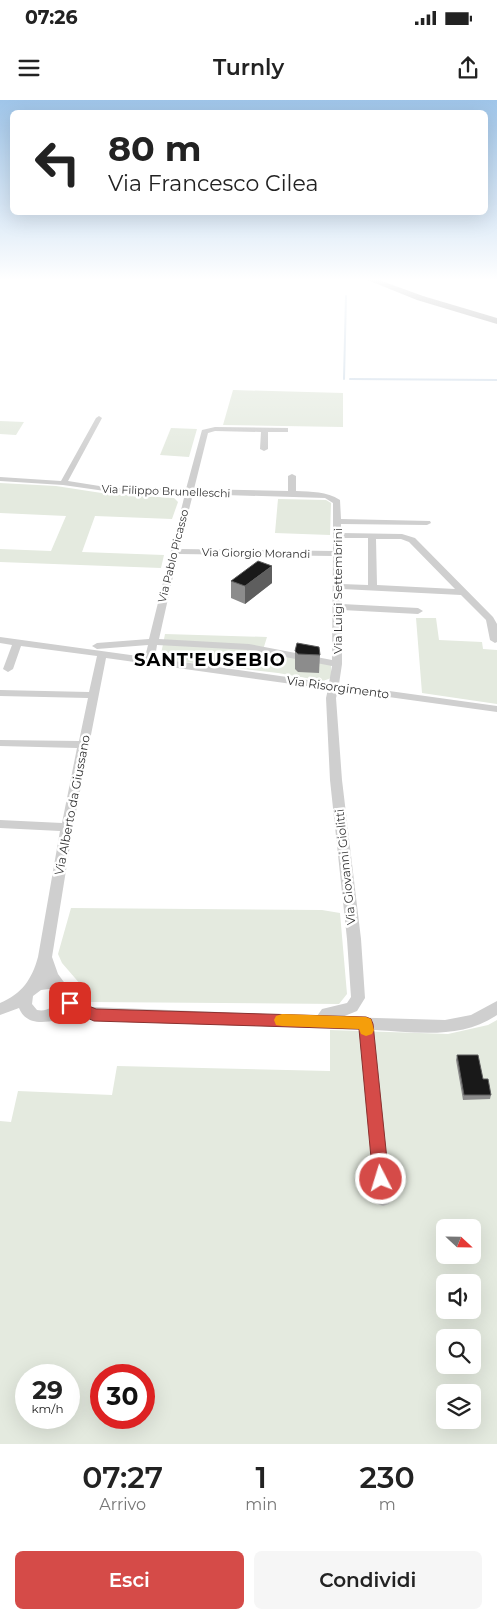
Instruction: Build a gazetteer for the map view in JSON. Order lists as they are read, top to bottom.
{
  "streets": {
    "street": [
      "Via Filippo Brunelleschi",
      "Via Giorgio Morandi",
      "Via Pablo Picasso",
      "Via Luigi Settembrini",
      "Via Risorgimento",
      "Via Alberto da Giussano",
      "Via Giovanni Giolitti"
    ]
  },
  "crossings": [
    ["Via Filippo Brunelleschi", "Via Pablo Picasso"],
    ["Via Filippo Brunelleschi", "Via Luigi Settembrini"],
    ["Via Giorgio Morandi", "Via Pablo Picasso"],
    ["Via Giorgio Morandi", "Via Luigi Settembrini"],
    ["Via Pablo Picasso", "Via Risorgimento"],
    ["Via Luigi Settembrini", "Via Risorgimento"],
    ["Via Luigi Settembrini", "Via Giovanni Giolitti"],
    ["Via Risorgimento", "Via Alberto da Giussano"],
    ["Via Risorgimento", "Via Giovanni Giolitti"]
  ],
  "districts": ["SANT'EUSEBIO"],
  "north": "right",
  "page": {
    "status": "07:26",
    "header": "Turnly",
    "turn": ["80 m", "Via Francesco Cilea"],
    "speed": "29 km/h",
    "limit": "30",
    "eta": [
      "07:27",
      "Arrivo",
      "1",
      "min",
      "230",
      "m"
    ],
    "buttons": ["Esci", "Condividi"]
  }
}
